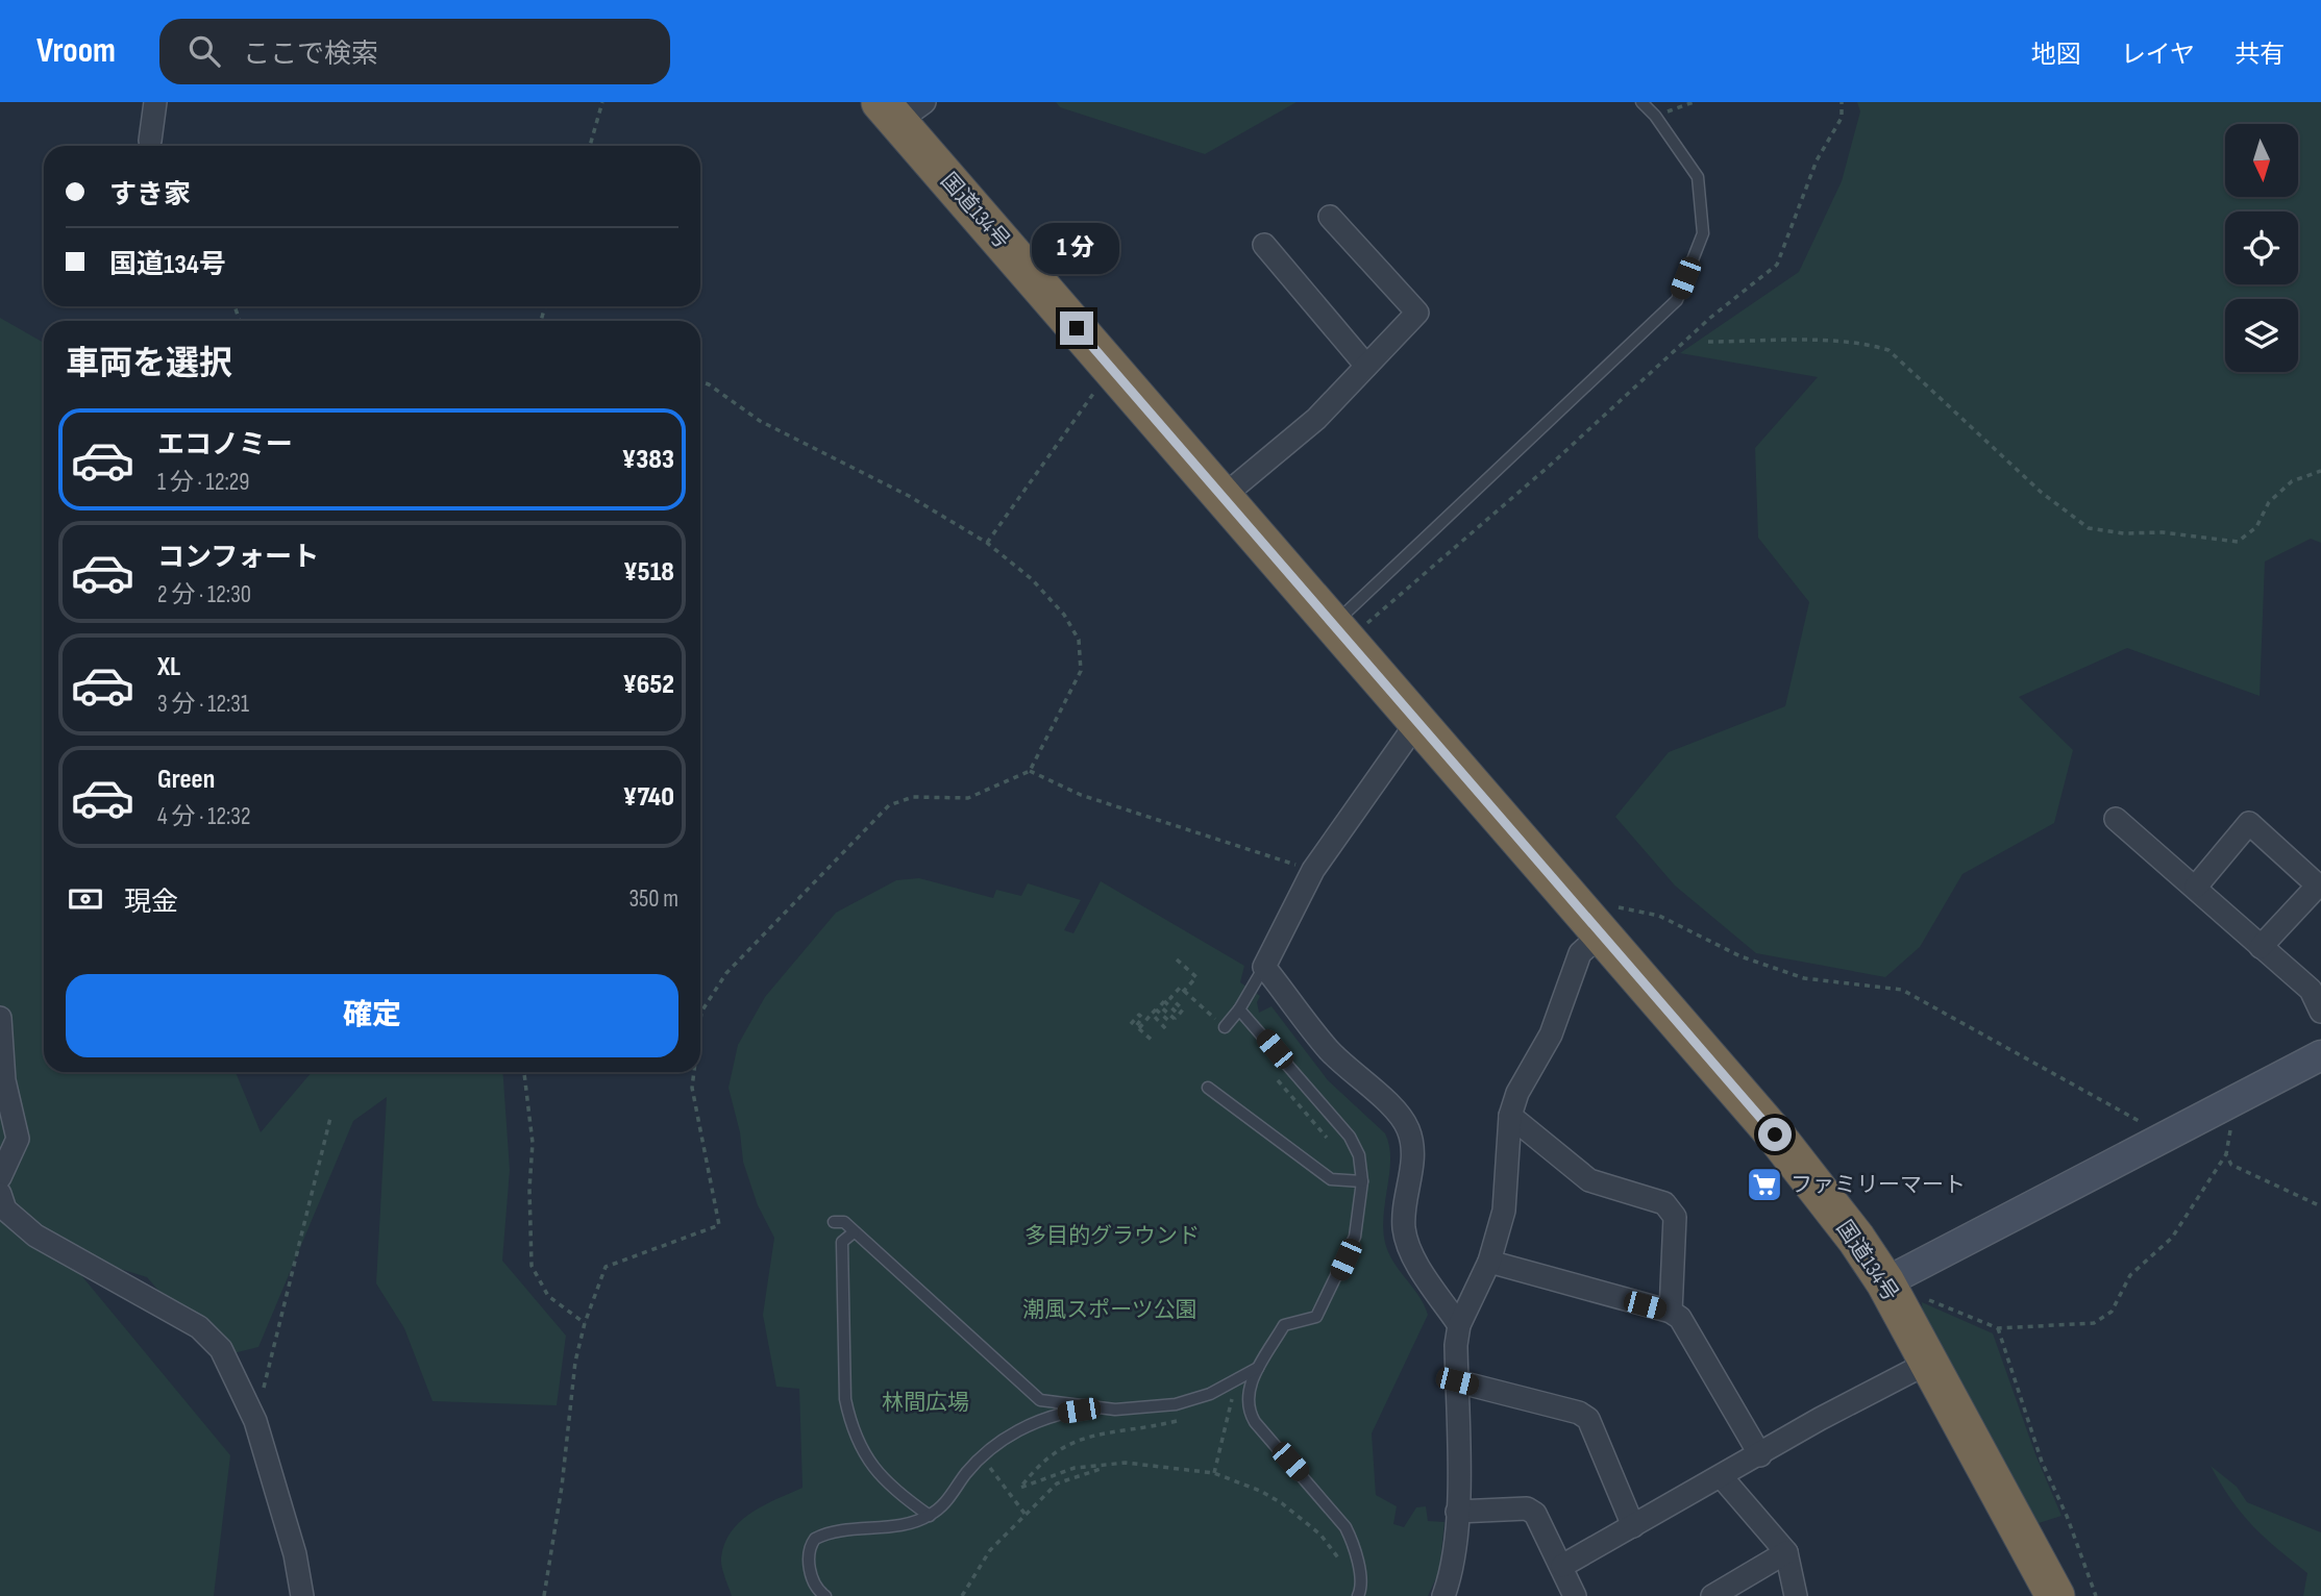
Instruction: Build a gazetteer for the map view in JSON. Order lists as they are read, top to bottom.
{
  "streets": {
    "highway": ["国道134号"]
  },
  "parks": ["多目的グラウンド", "潮風スポーツ公園", "林間広場"],
  "places": {
    "supermarket": ["ファミリーマート"]
  },
  "north": "bottom",
  "page": {
    "header": "Vroom",
    "search": "ここで検索",
    "nav": ["地図", "レイヤ", "共有"],
    "banner": ["すき家", "国道134号"],
    "bubble": "1 分",
    "heading": "車両を選択",
    "list": [
      {
        "name": "エコノミー",
        "note": "1 分 · 12:29",
        "value": "¥383"
      },
      {
        "name": "コンフォート",
        "note": "2 分 · 12:30",
        "value": "¥518"
      },
      {
        "name": "XL",
        "note": "3 分 · 12:31",
        "value": "¥652"
      },
      {
        "name": "Green",
        "note": "4 分 · 12:32",
        "value": "¥740"
      }
    ],
    "pay": ["現金", "350 m"],
    "buttons": "確定"
  }
}
